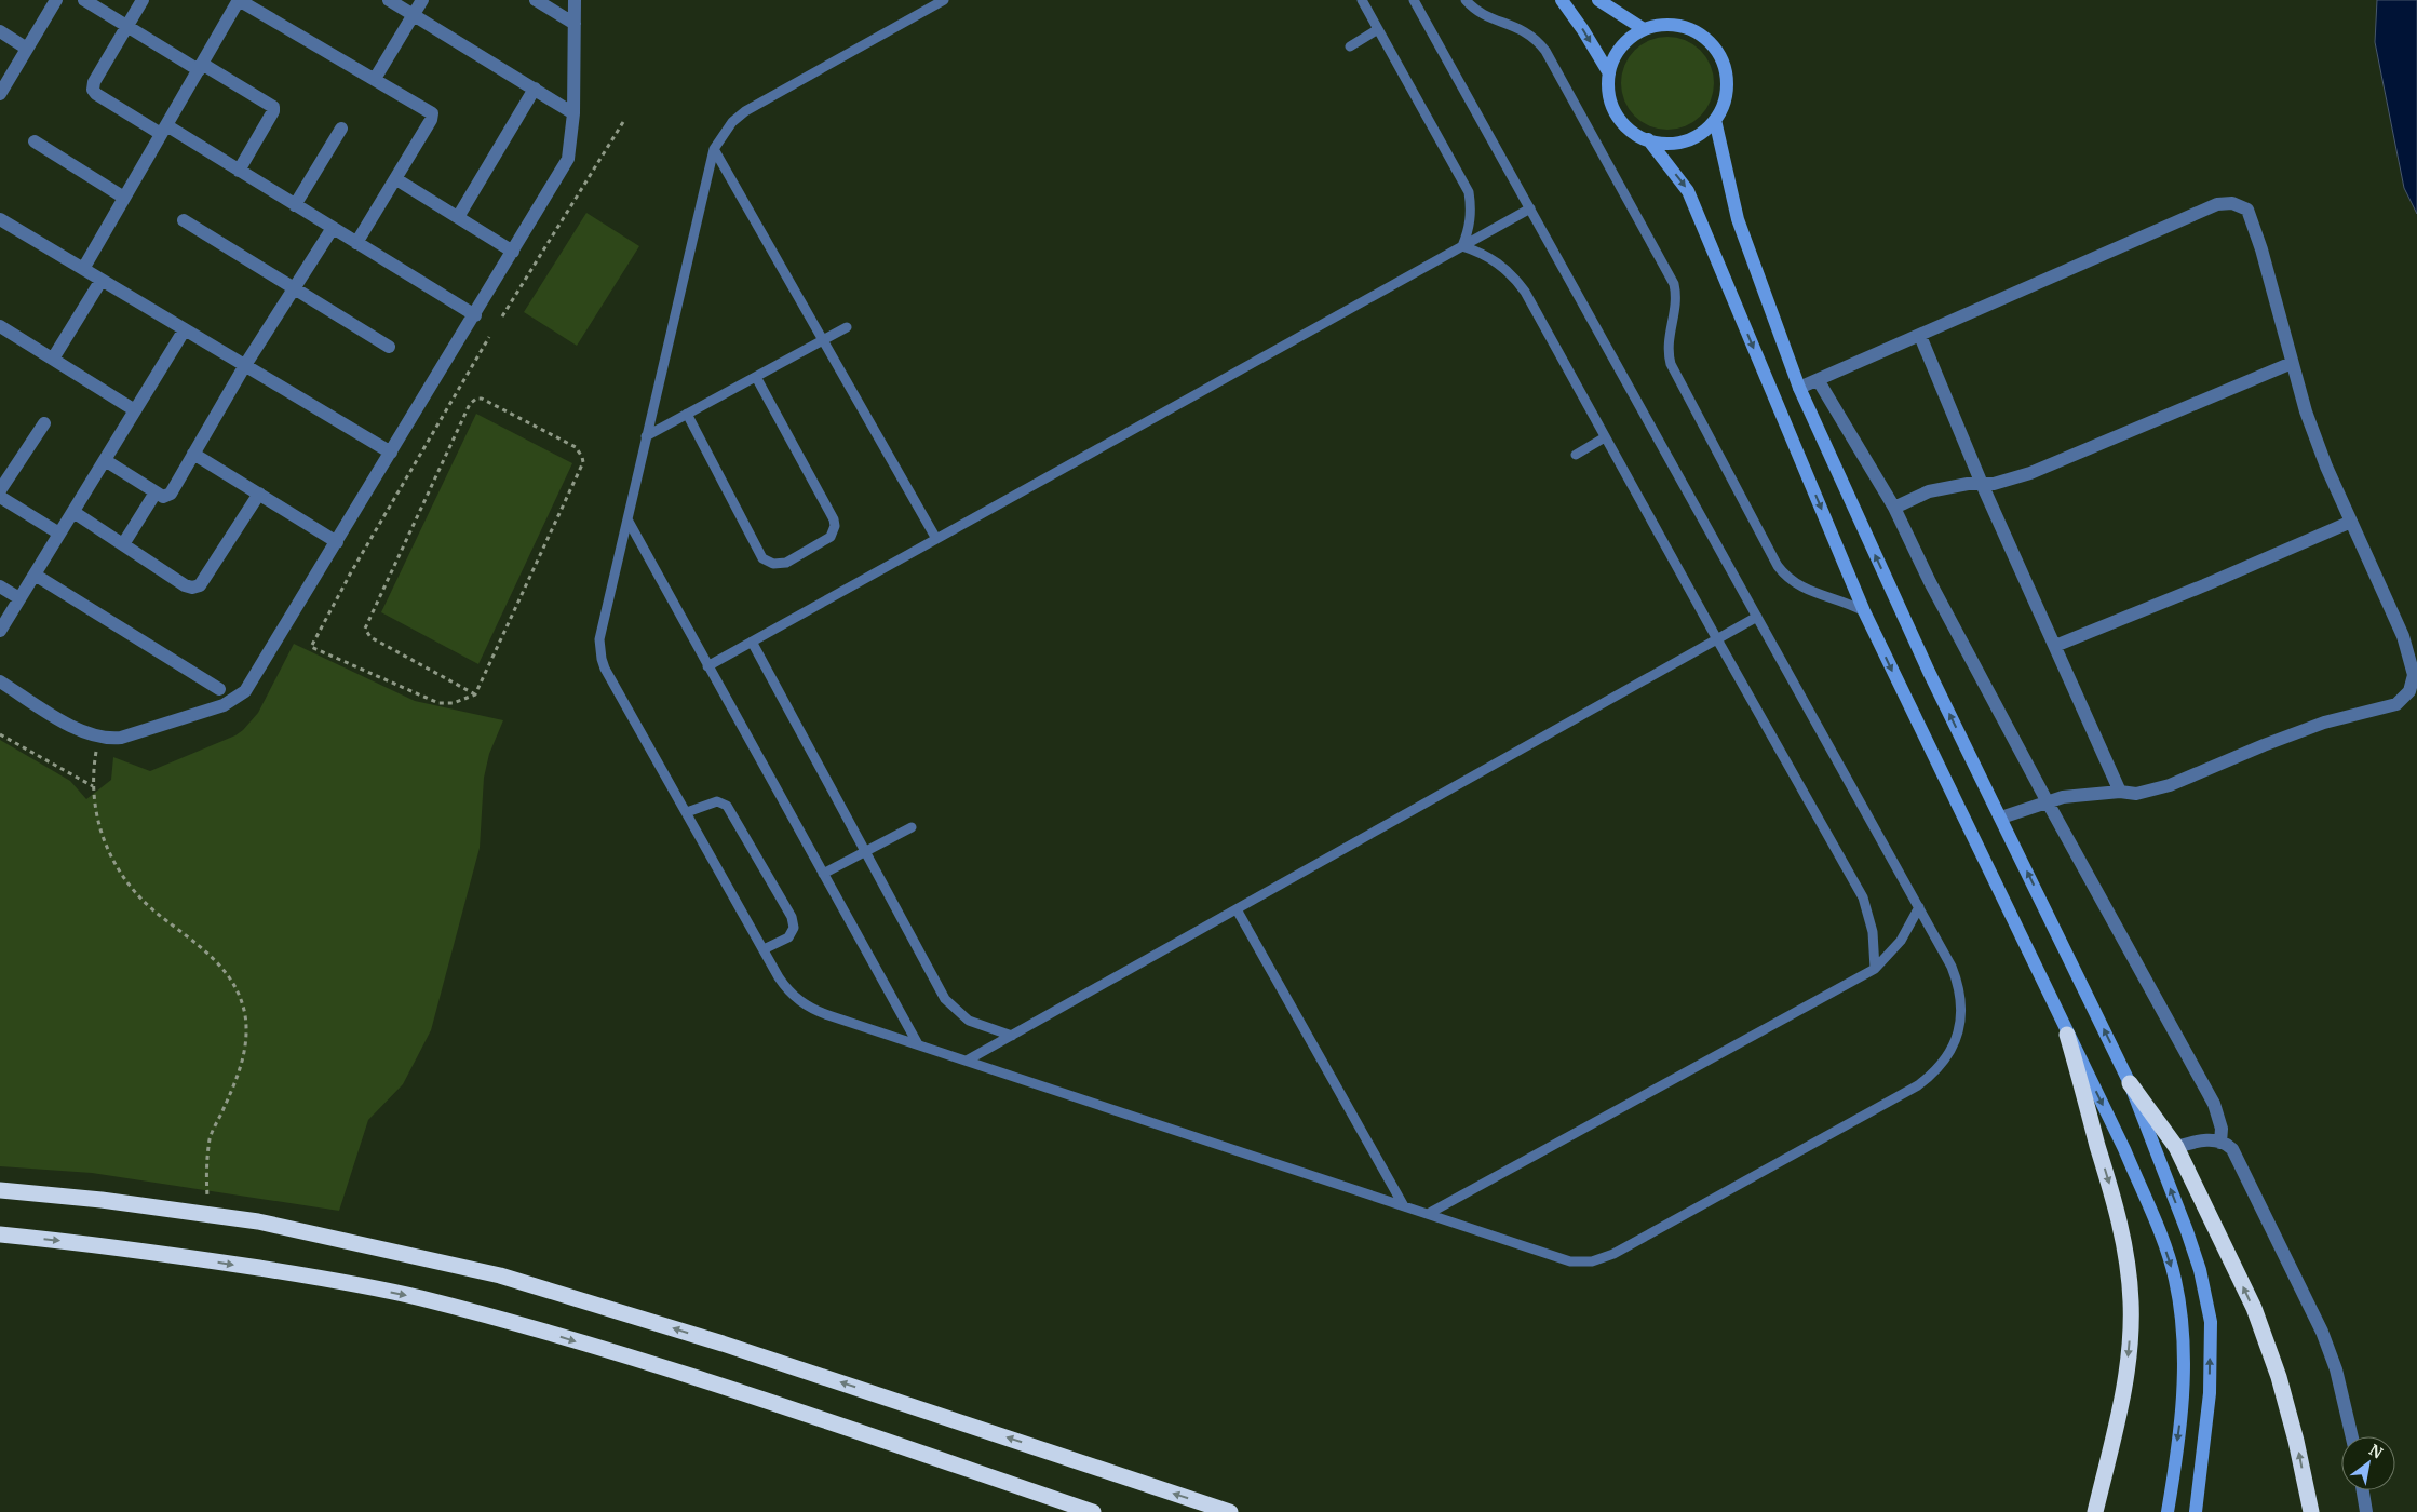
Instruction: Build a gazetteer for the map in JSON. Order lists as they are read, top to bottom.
{
  "north": "top right"
}
